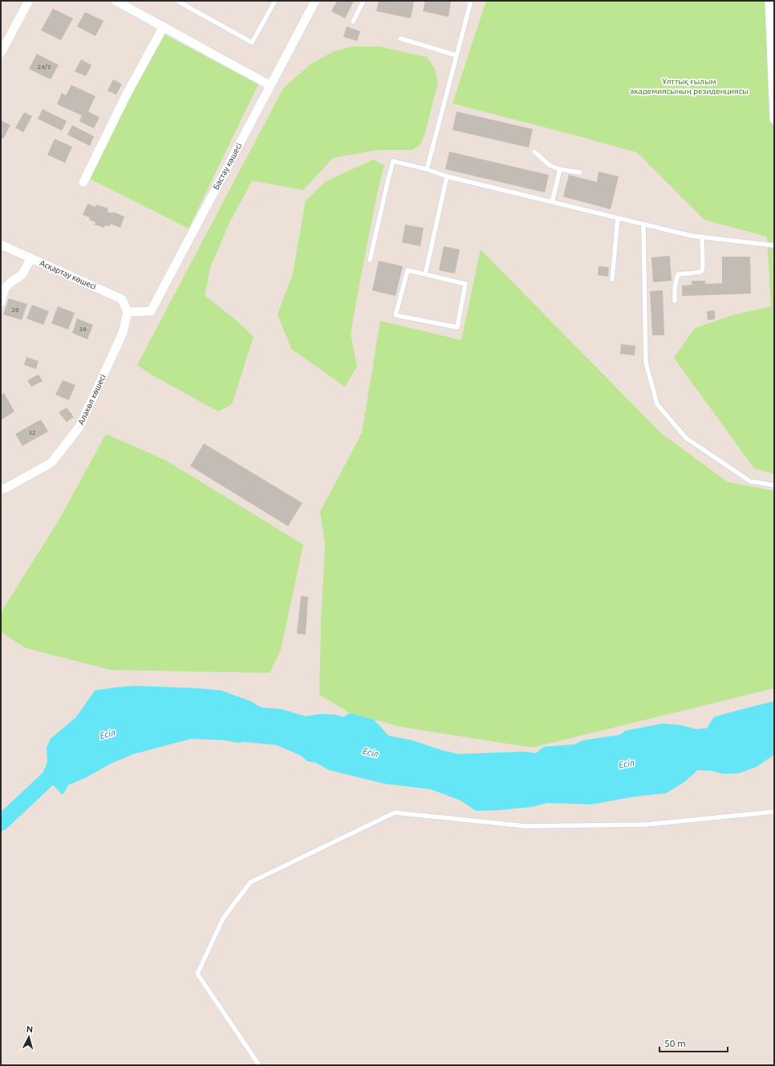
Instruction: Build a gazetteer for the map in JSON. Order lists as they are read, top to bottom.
{
  "streets": {
    "street": ["Бастау көшесі", "Асқартау көшесі", "Алакөл көшесі"]
  },
  "crossings": [
    ["Бастау көшесі", "Асқартау көшесі"],
    ["Бастау көшесі", "Алакөл көшесі"],
    ["Асқартау көшесі", "Алакөл көшесі"]
  ],
  "water": ["Есіл"],
  "parks": ["Ұлттық ғылым академиясының резиденциясы"],
  "house_numbers": [
    "24/3",
    "26",
    "34",
    "32"
  ],
  "scale_bar": "50 m",
  "north": "top"
}
